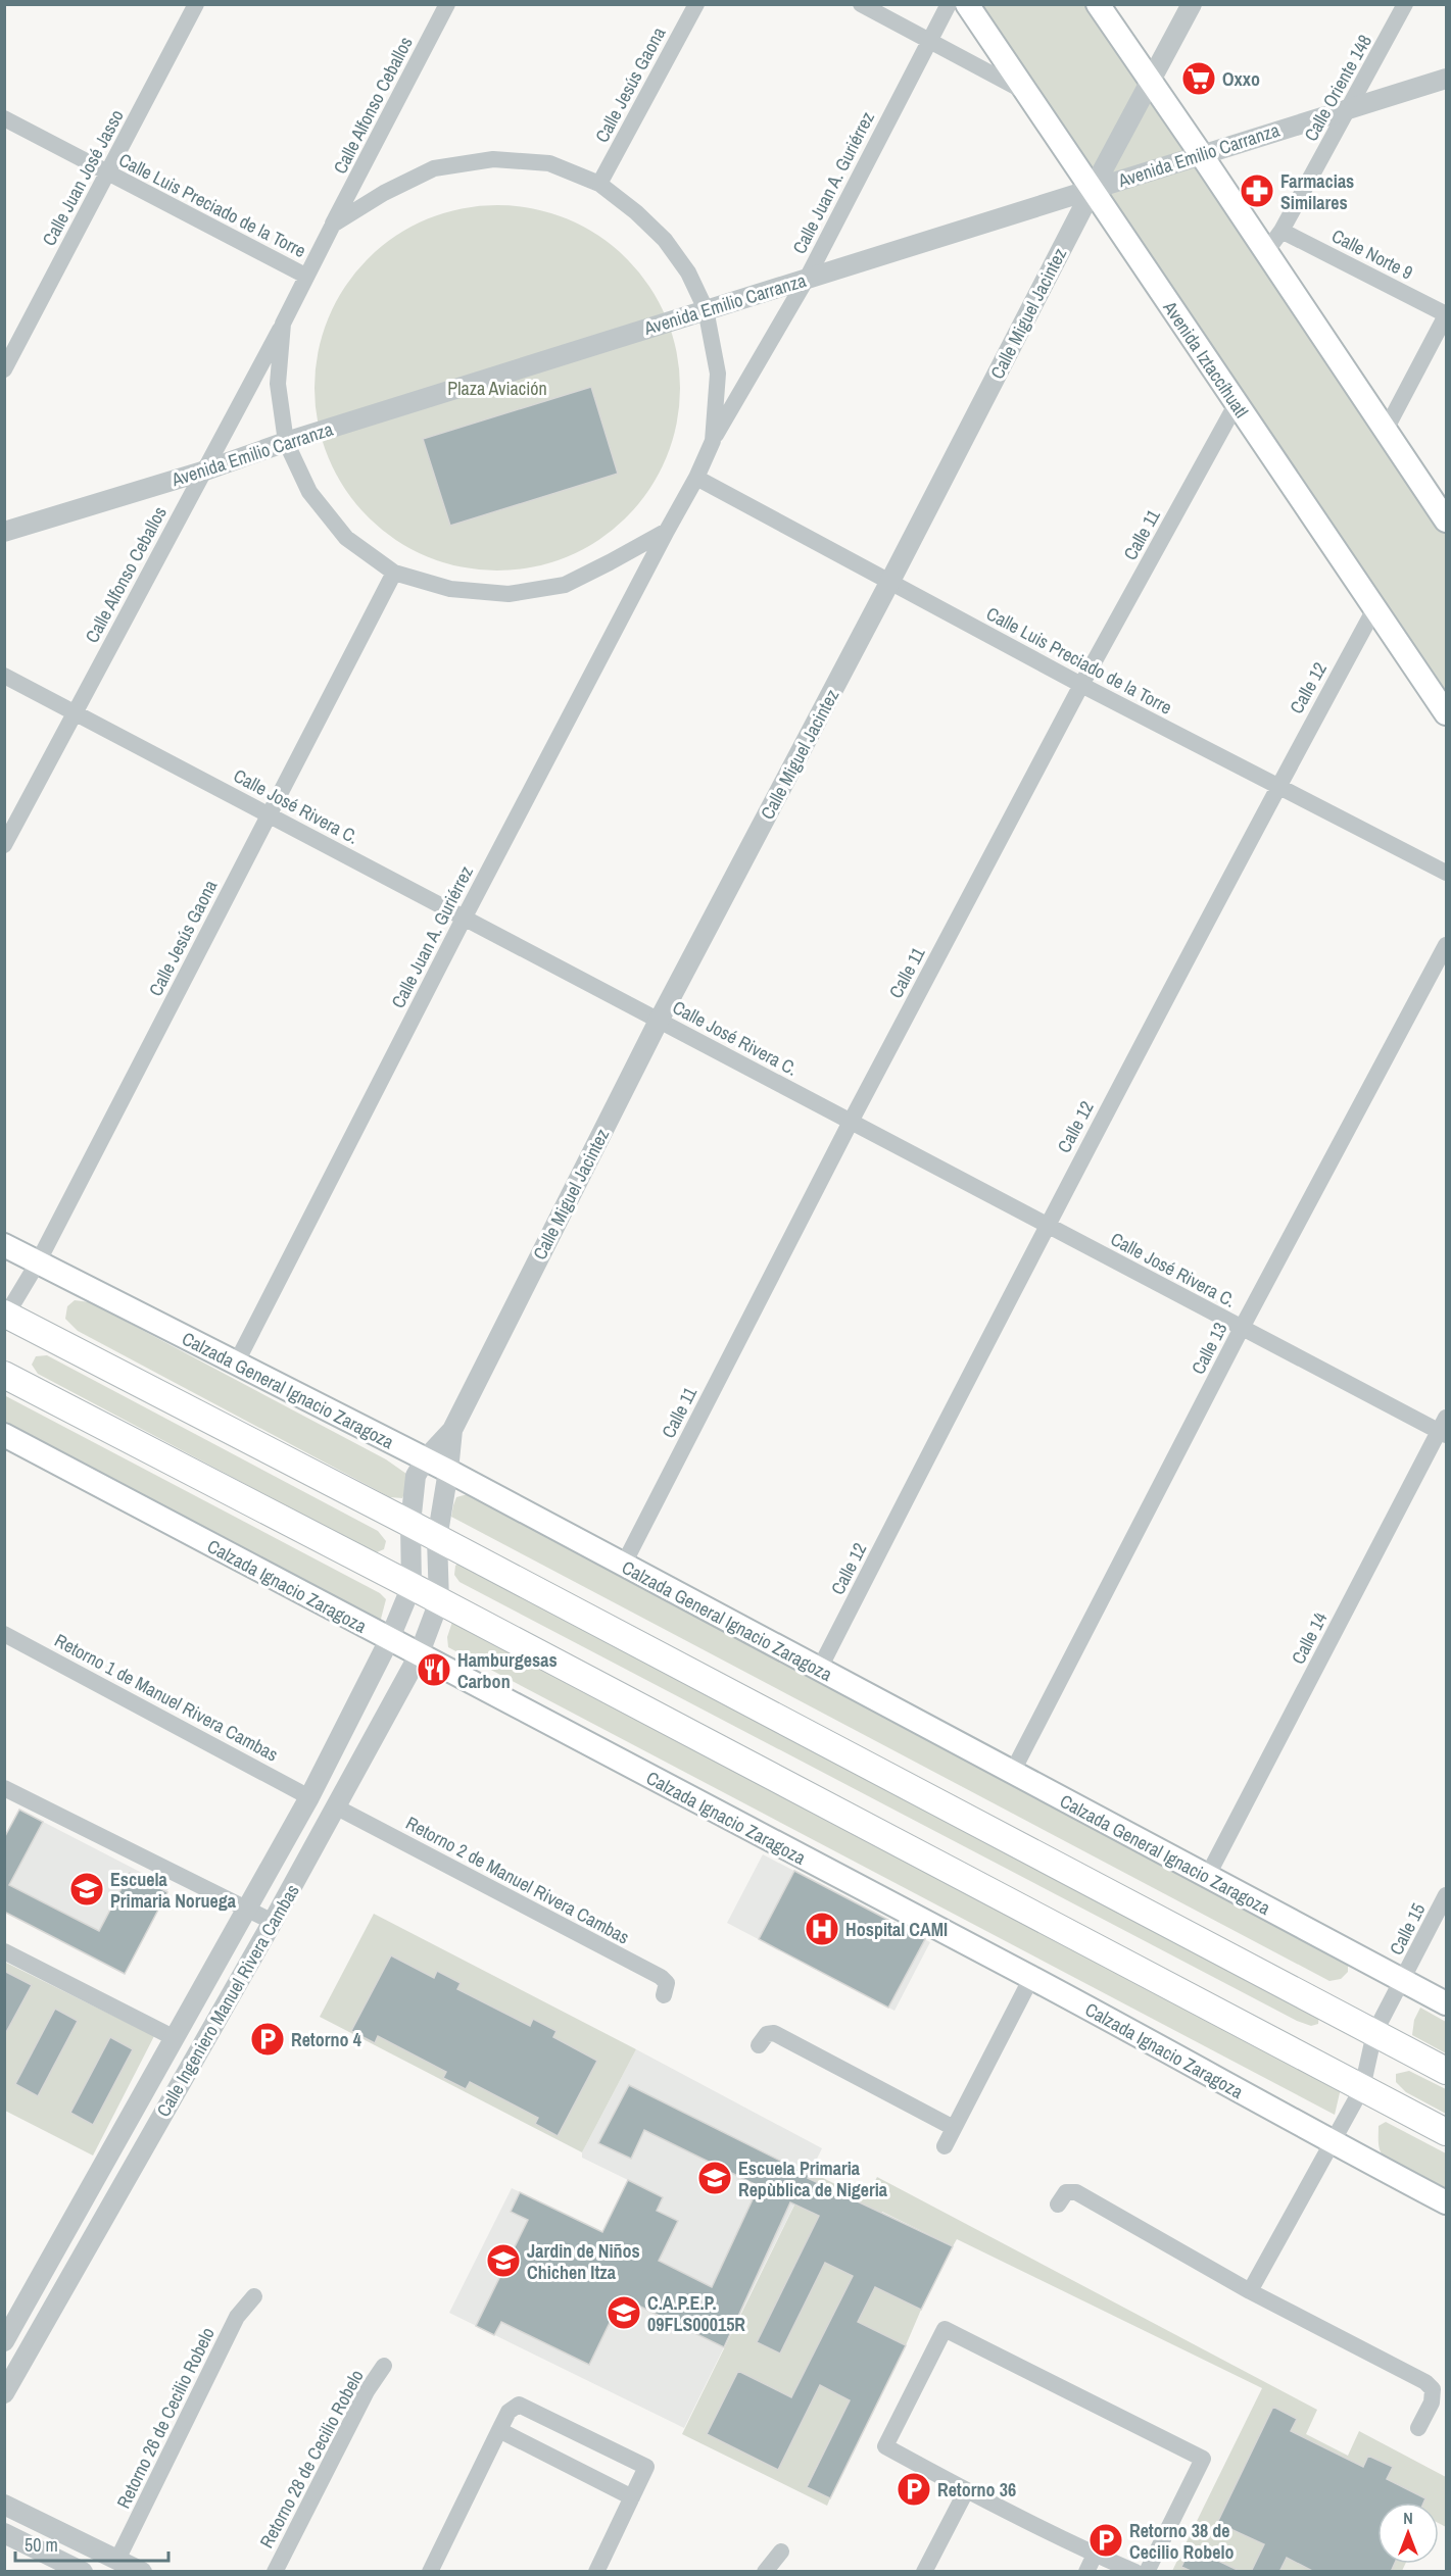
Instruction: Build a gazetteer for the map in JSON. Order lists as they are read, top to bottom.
{
  "streets": {
    "main road": ["Avenida Iztaccíhuatl", "Calzada General Ignacio Zaragoza", "Calzada Ignacio Zaragoza"],
    "street": [
      "Calle Jesús Gaona",
      "Calle Oriente 148",
      "Calle Alfonso Ceballos",
      "Avenida Emilio Carranza",
      "Calle Juan José Jasso",
      "Calle Juan A. Guriérrez",
      "Calle Luis Preciado de la Torre",
      "Calle Norte 9",
      "Calle Miguel Jacintez",
      "Calle 11",
      "Calle 12",
      "Calle José Rivera C.",
      "Calle 13",
      "Calle 14",
      "Retorno 1 de Manuel Rivera Cambas",
      "Retorno 2 de Manuel Rivera Cambas",
      "Calle 15",
      "Calle Ingeniero Manuel Rivera Cambas",
      "Retorno 26 de Cecilio Robelo",
      "Retorno 28 de Cecilio Robelo"
    ]
  },
  "crossings": [
    ["Calle Jesús Gaona", "Calle José Rivera C."],
    ["Calle Jesús Gaona", "Calzada General Ignacio Zaragoza"],
    ["Calle Oriente 148", "Avenida Emilio Carranza"],
    ["Calle Oriente 148", "Calle Norte 9"],
    ["Calle Alfonso Ceballos", "Avenida Emilio Carranza"],
    ["Calle Alfonso Ceballos", "Calle Luis Preciado de la Torre"],
    ["Calle Alfonso Ceballos", "Calle José Rivera C."],
    ["Avenida Emilio Carranza", "Calle Juan A. Guriérrez"],
    ["Avenida Emilio Carranza", "Calle Miguel Jacintez"],
    ["Avenida Emilio Carranza", "Avenida Iztaccíhuatl"],
    ["Calle Juan José Jasso", "Calle Luis Preciado de la Torre"],
    ["Calle Juan A. Guriérrez", "Calle Luis Preciado de la Torre"],
    ["Calle Juan A. Guriérrez", "Calle José Rivera C."],
    ["Calle Juan A. Guriérrez", "Calzada General Ignacio Zaragoza"],
    ["Calle Luis Preciado de la Torre", "Calle Miguel Jacintez"],
    ["Calle Luis Preciado de la Torre", "Calle 11"],
    ["Calle Luis Preciado de la Torre", "Calle 12"],
    ["Calle Miguel Jacintez", "Avenida Iztaccíhuatl"],
    ["Calle Miguel Jacintez", "Calle José Rivera C."],
    ["Calle Miguel Jacintez", "Calzada General Ignacio Zaragoza"],
    ["Calle Miguel Jacintez", "Calle Ingeniero Manuel Rivera Cambas"],
    ["Avenida Iztaccíhuatl", "Calle 11"],
    ["Avenida Iztaccíhuatl", "Calle 12"],
    ["Calle 11", "Calle José Rivera C."],
    ["Calle 11", "Calzada General Ignacio Zaragoza"],
    ["Calle 12", "Calle José Rivera C."],
    ["Calle 12", "Calzada General Ignacio Zaragoza"],
    ["Calle José Rivera C.", "Calle 13"],
    ["Calle José Rivera C.", "Calle 14"],
    ["Calle 13", "Calzada General Ignacio Zaragoza"],
    ["Calzada General Ignacio Zaragoza", "Calle 14"],
    ["Calzada General Ignacio Zaragoza", "Calle 15"],
    ["Calzada Ignacio Zaragoza", "Calle 15"],
    ["Calzada Ignacio Zaragoza", "Calle Ingeniero Manuel Rivera Cambas"],
    ["Retorno 1 de Manuel Rivera Cambas", "Calle Ingeniero Manuel Rivera Cambas"],
    ["Retorno 2 de Manuel Rivera Cambas", "Calle Ingeniero Manuel Rivera Cambas"]
  ],
  "parks": ["Plaza Aviación"],
  "places": {
    "supermarket": ["Oxxo"],
    "pharmacy": ["Farmacias Similares"],
    "restaurant": ["Hamburgesas Carbon"],
    "school or university": [
      "Escuela Primaria Noruega",
      "Escuela Primaria Repùblica de Nigeria",
      "Jardin de Niños Chichen Itza",
      "C.A.P.E.P. 09FLS00015R"
    ],
    "hospital": ["Hospital CAMI"],
    "parking": ["Retorno 4", "Retorno 36", "Retorno 38 de Cecilio Robelo"]
  },
  "scale_bar": "50 m",
  "north": "top"
}
